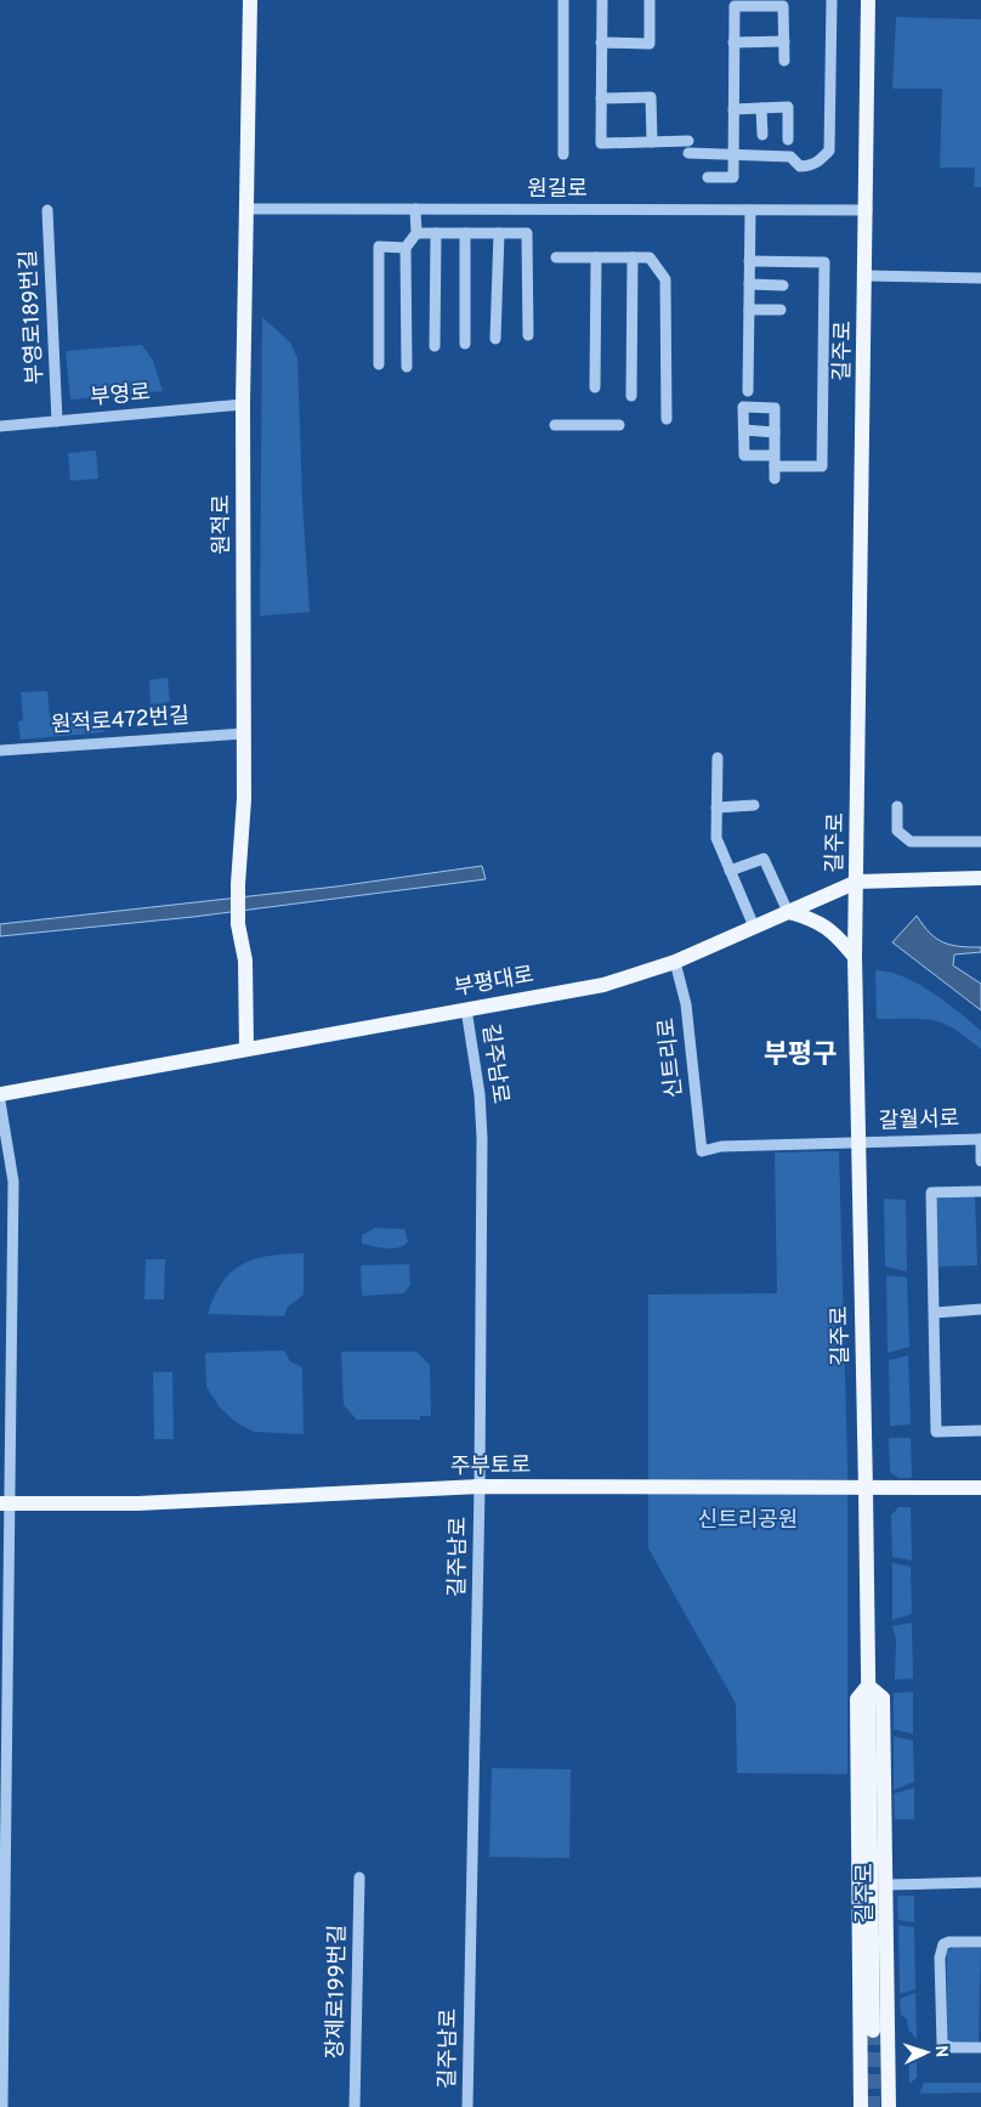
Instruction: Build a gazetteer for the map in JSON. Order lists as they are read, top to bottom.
{
  "streets": {
    "main road": [
      "길주로",
      "원적로",
      "부평대로",
      "주부토로"
    ],
    "street": [
      "원길로",
      "부영로189번길",
      "부영로",
      "원적로472번길",
      "신트리로",
      "길주남로",
      "갈월서로",
      "장제로199번길"
    ]
  },
  "crossings": [
    ["원길로", "길주로"],
    ["원길로", "원적로"],
    ["부영로189번길", "부영로"],
    ["길주로", "부평대로"],
    ["길주로", "갈월서로"],
    ["길주로", "주부토로"],
    ["부영로", "원적로"],
    ["원적로", "원적로472번길"],
    ["원적로", "부평대로"],
    ["부평대로", "신트리로"],
    ["부평대로", "길주남로"],
    ["신트리로", "갈월서로"],
    ["길주남로", "주부토로"]
  ],
  "districts": ["부평구"],
  "parks": ["신트리공원"],
  "north": "right"
}
